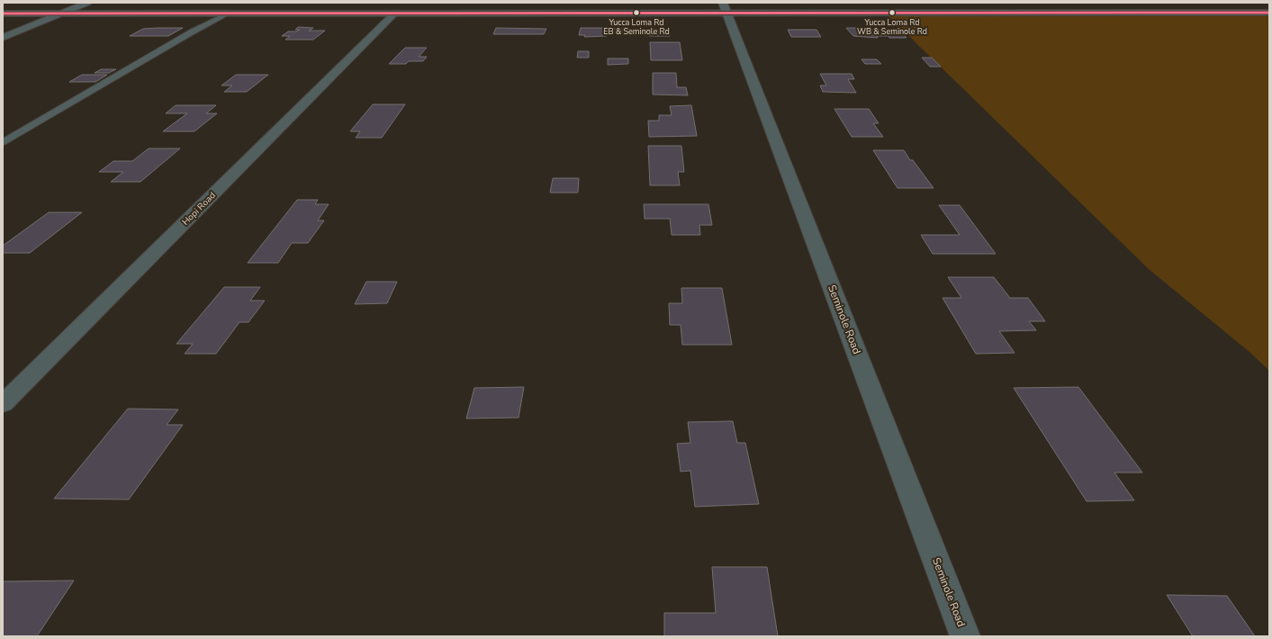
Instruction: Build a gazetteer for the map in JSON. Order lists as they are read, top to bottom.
{
  "streets": {
    "street": ["Hopi Road", "Seminole Road"]
  },
  "places": ["Yucca Loma Rd EB & Seminole Rd", "Yucca Loma Rd WB & Seminole Rd"]
}
